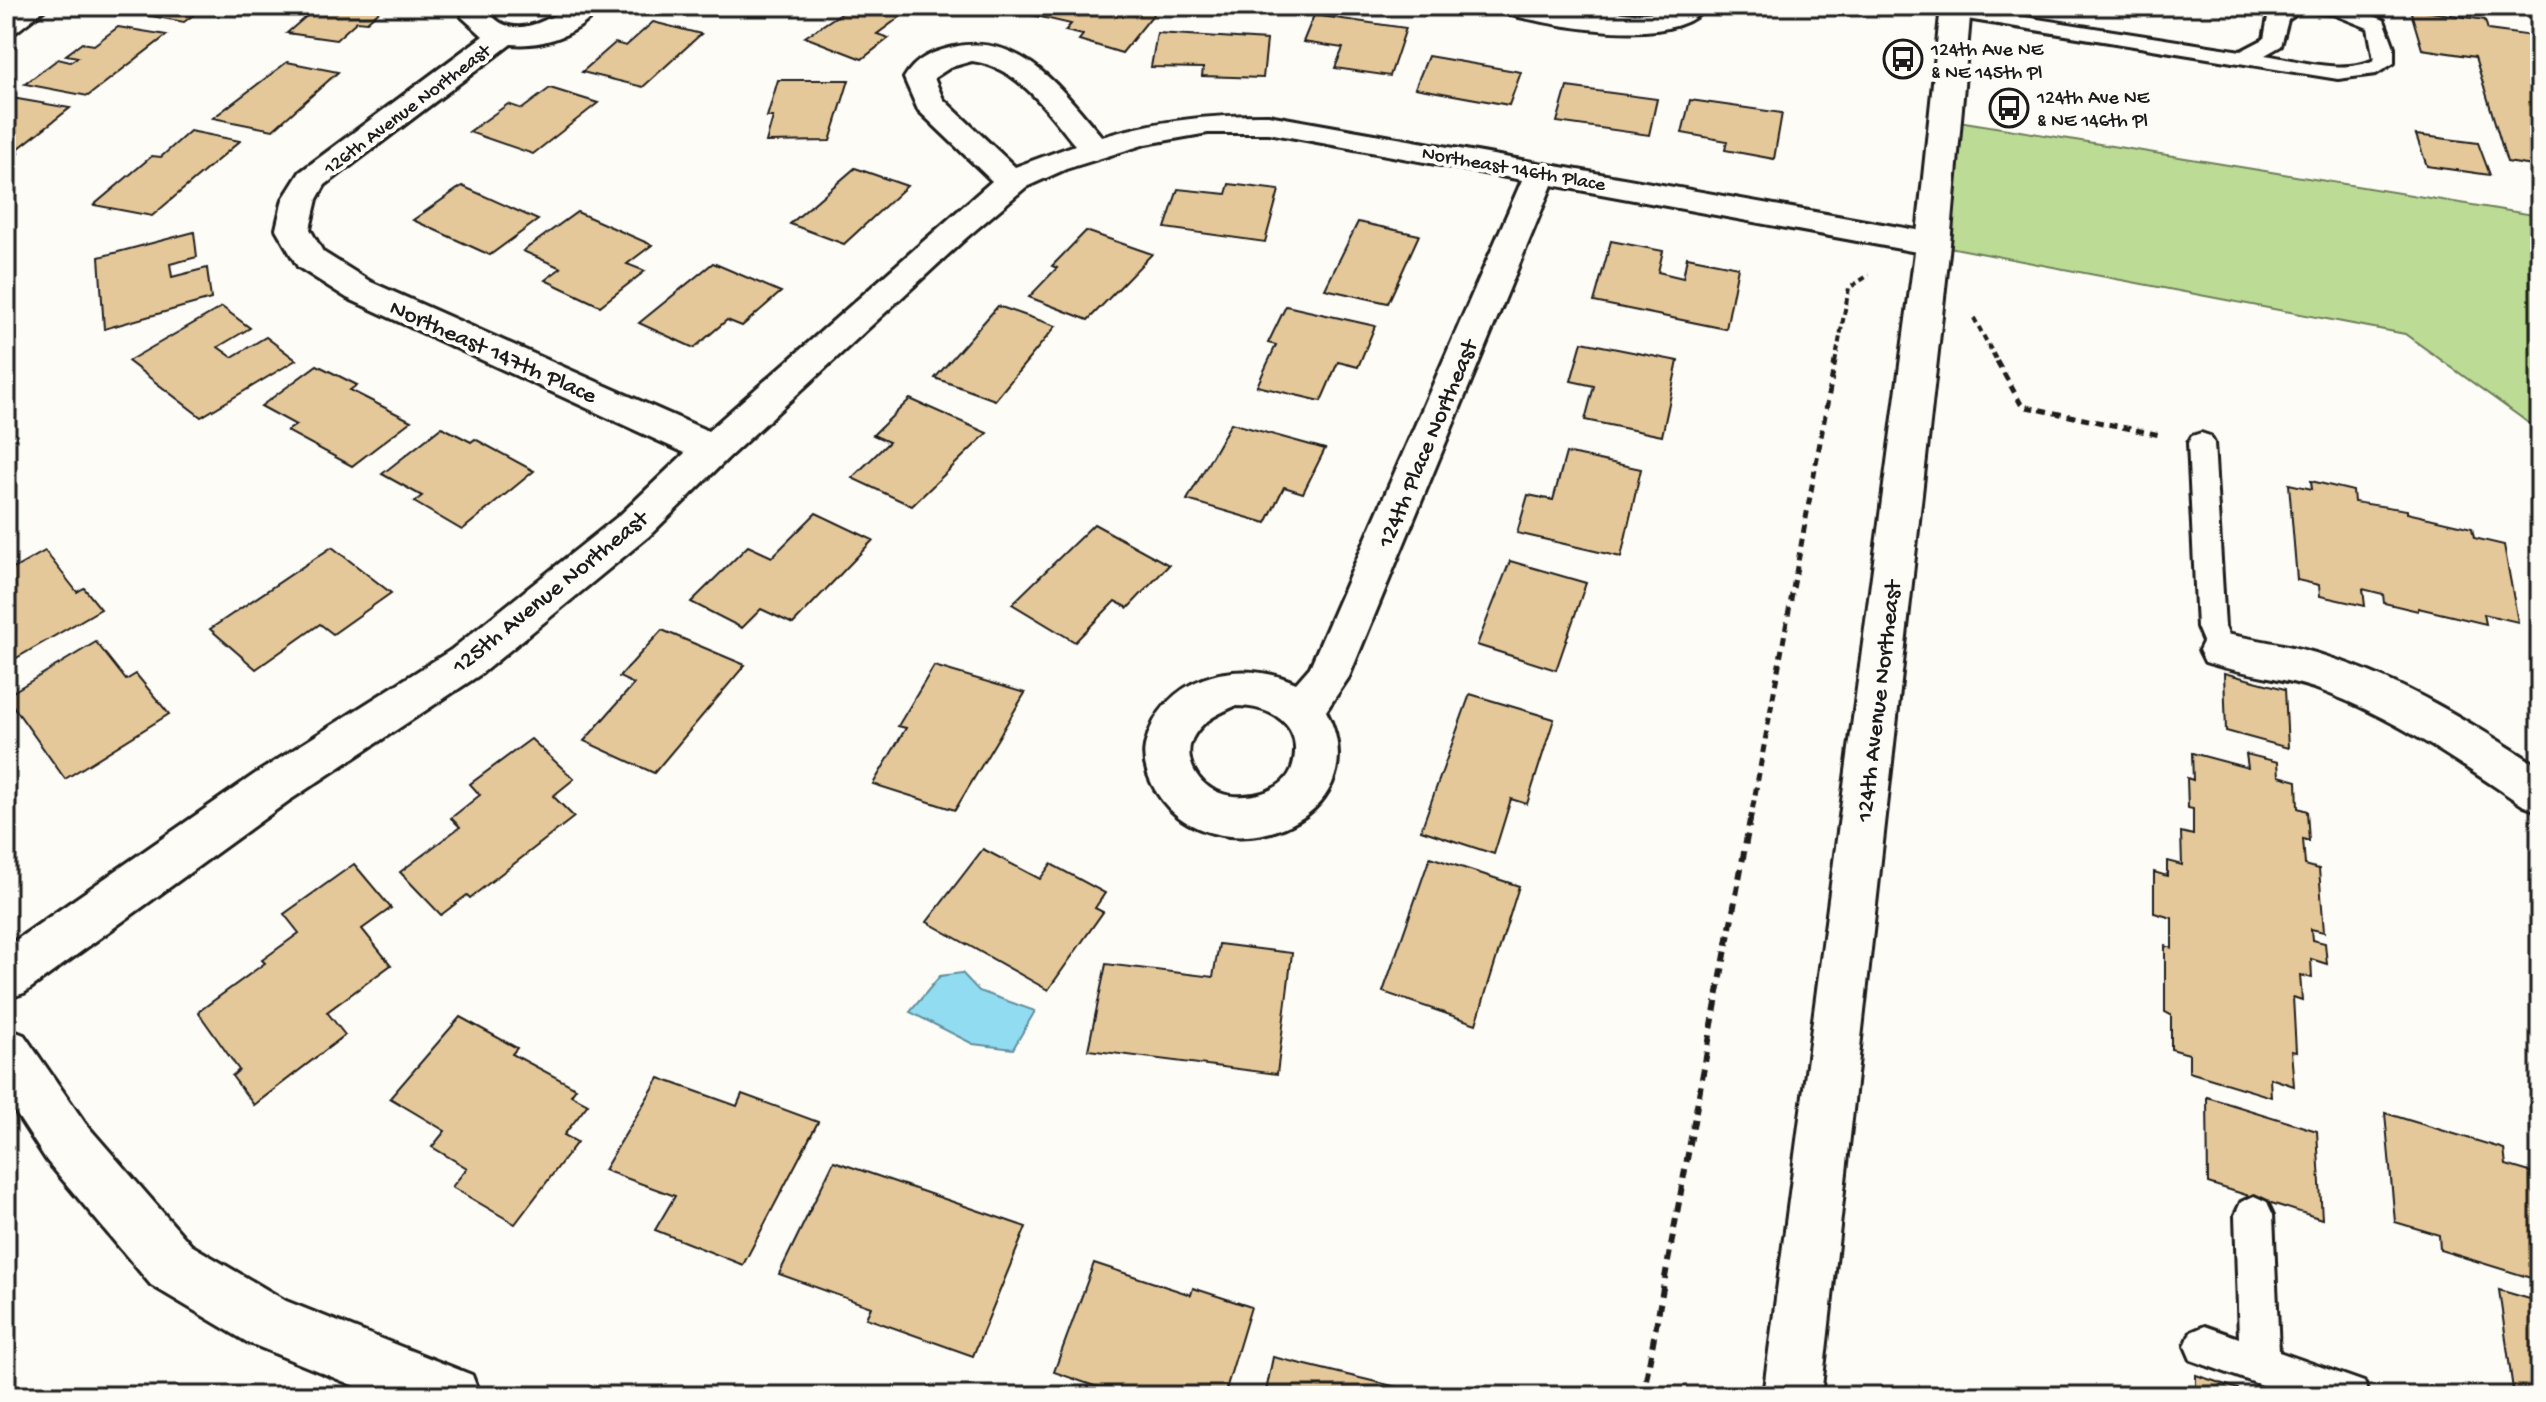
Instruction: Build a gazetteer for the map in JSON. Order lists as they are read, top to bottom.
{
  "streets": {
    "street": [
      "126th Avenue Northeast",
      "Northeast 146th Place",
      "Northeast 147th Place",
      "124th Place Northeast",
      "125th Avenue Northeast",
      "124th Avenue Northeast"
    ]
  },
  "crossings": [
    ["126th Avenue Northeast", "Northeast 147th Place"],
    ["Northeast 146th Place", "124th Place Northeast"],
    ["Northeast 146th Place", "125th Avenue Northeast"],
    ["Northeast 146th Place", "124th Avenue Northeast"],
    ["Northeast 147th Place", "125th Avenue Northeast"]
  ],
  "places": {
    "bus stop": ["124th Ave NE & NE 145th Pl", "124th Ave NE & NE 146th Pl"]
  }
}
